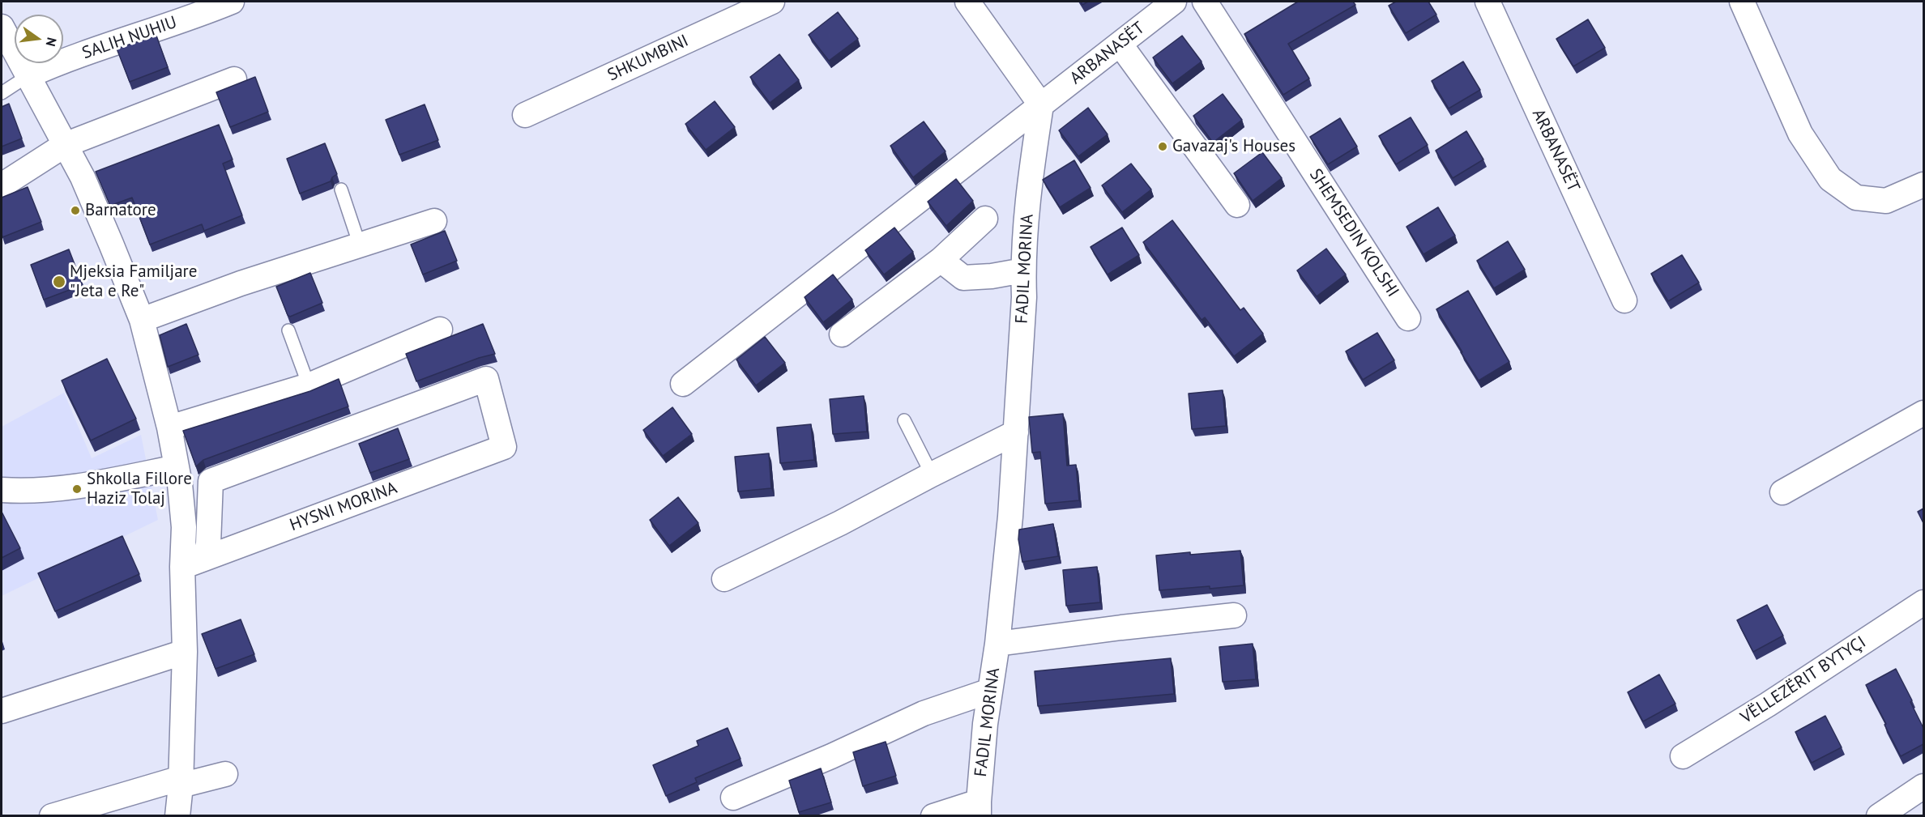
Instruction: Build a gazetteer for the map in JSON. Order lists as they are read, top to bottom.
{
  "streets": {
    "street": [
      "SALIH NUHIU",
      "ARBANASËT",
      "SHKUMBINI",
      "SHEMSEDIN KOLSHI",
      "FADIL MORINA",
      "HYSNI MORINA",
      "VËLLEZËRIT BYTYÇI"
    ]
  },
  "crossings": [
    ["ARBANASËT", "FADIL MORINA"]
  ],
  "places": [
    "Gavazaj's Houses",
    "Barnatore",
    "Mjeksia Familjare \"Jeta e Re\"",
    "Shkolla Fillore Haziz Tolaj"
  ],
  "north": "right"
}
